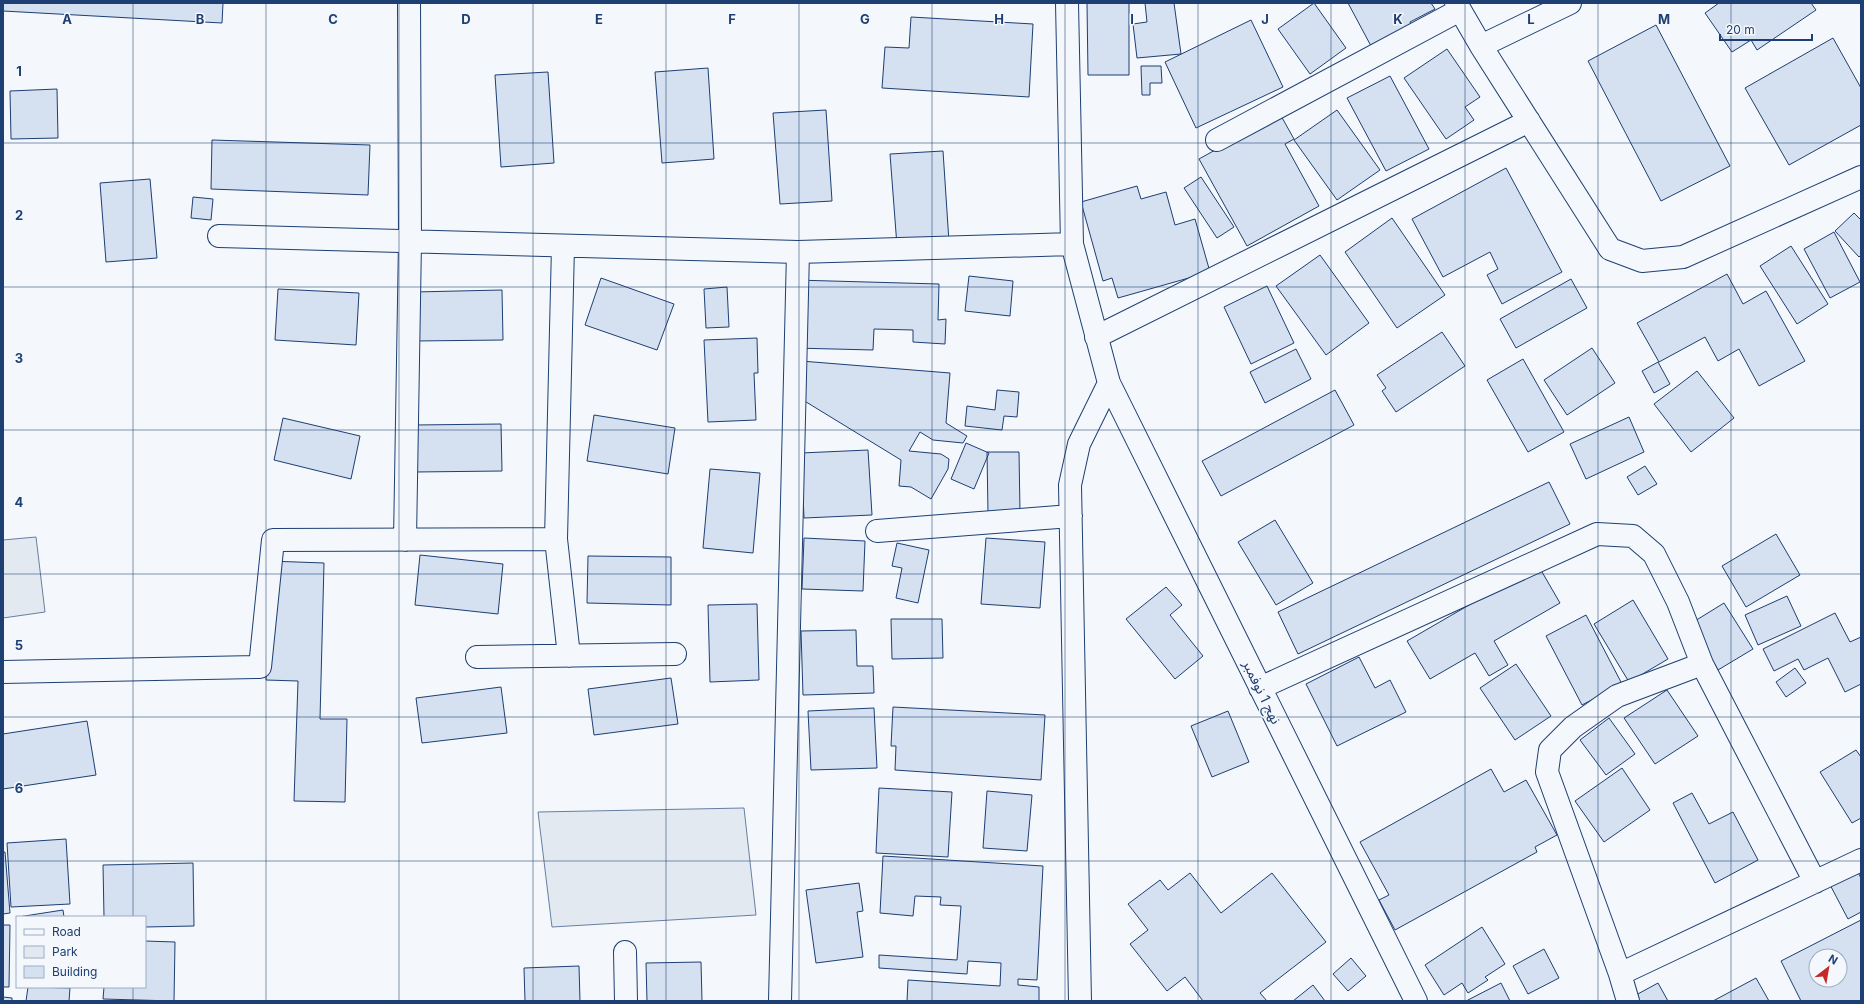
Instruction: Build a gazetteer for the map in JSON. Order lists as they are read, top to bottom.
{
  "streets": {
    "street": ["نهج 1 نوفمبر"]
  },
  "legend": ["Road", "Park", "Building"],
  "scale_bar": "20 m",
  "north": "top right",
  "grid": {
    "columns": [
      "A",
      "B",
      "C",
      "D",
      "E",
      "F",
      "G",
      "H",
      "I",
      "J",
      "K",
      "L",
      "M"
    ],
    "rows": [
      "1",
      "2",
      "3",
      "4",
      "5",
      "6"
    ]
  }
}
